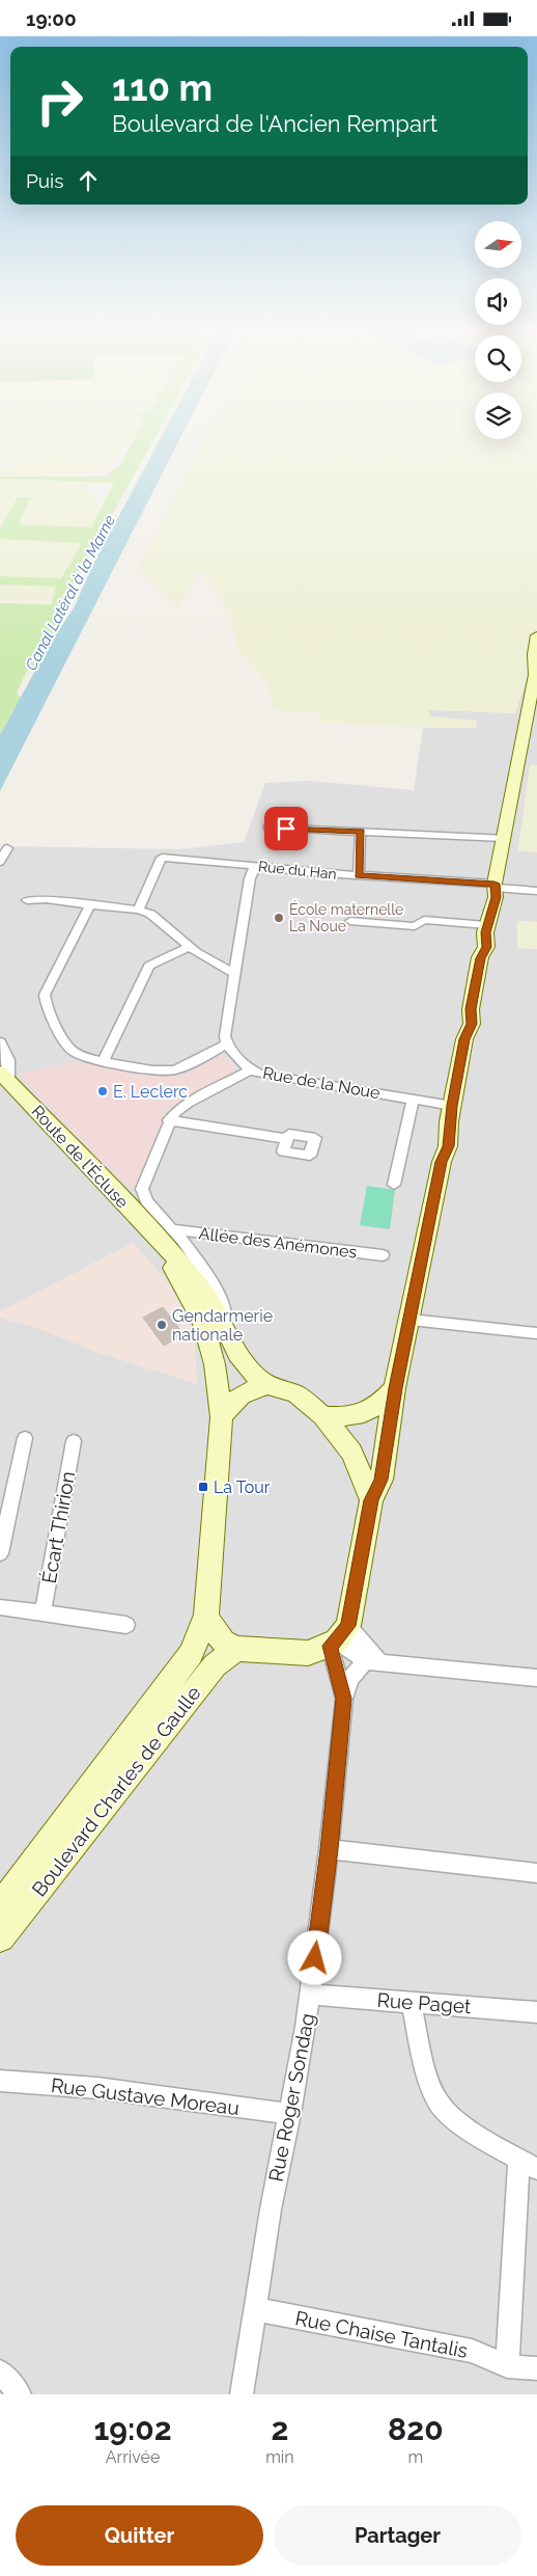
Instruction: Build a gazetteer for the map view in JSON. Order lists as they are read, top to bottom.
{
  "streets": {
    "main road": ["Route de l'Écluse", "Boulevard Charles de Gaulle"],
    "street": [
      "Rue du Han",
      "Rue de la Noue",
      "Allée des Anémones",
      "Écart Thirion",
      "Rue Paget",
      "Rue Gustave Moreau",
      "Rue Roger Sondag",
      "Rue Chaise Tantalis"
    ]
  },
  "crossings": [
    ["Route de l'Écluse", "Allée des Anémones"],
    ["Route de l'Écluse", "Boulevard Charles de Gaulle"],
    ["Rue Paget", "Rue Roger Sondag"],
    ["Rue Gustave Moreau", "Rue Roger Sondag"],
    ["Rue Roger Sondag", "Rue Chaise Tantalis"]
  ],
  "water": ["Canal Latéral à la Marne"],
  "places": {
    "other": ["École maternelle La Noue", "E. Leclerc", "Gendarmerie nationale"],
    "transit": ["La Tour"]
  },
  "north": "right",
  "page": {
    "status": "19:00",
    "turn": ["110 m", "Boulevard de l'Ancien Rempart"],
    "then": "Puis",
    "eta": [
      "19:02",
      "Arrivée",
      "2",
      "min",
      "820",
      "m"
    ],
    "buttons": ["Quitter", "Partager"]
  }
}
